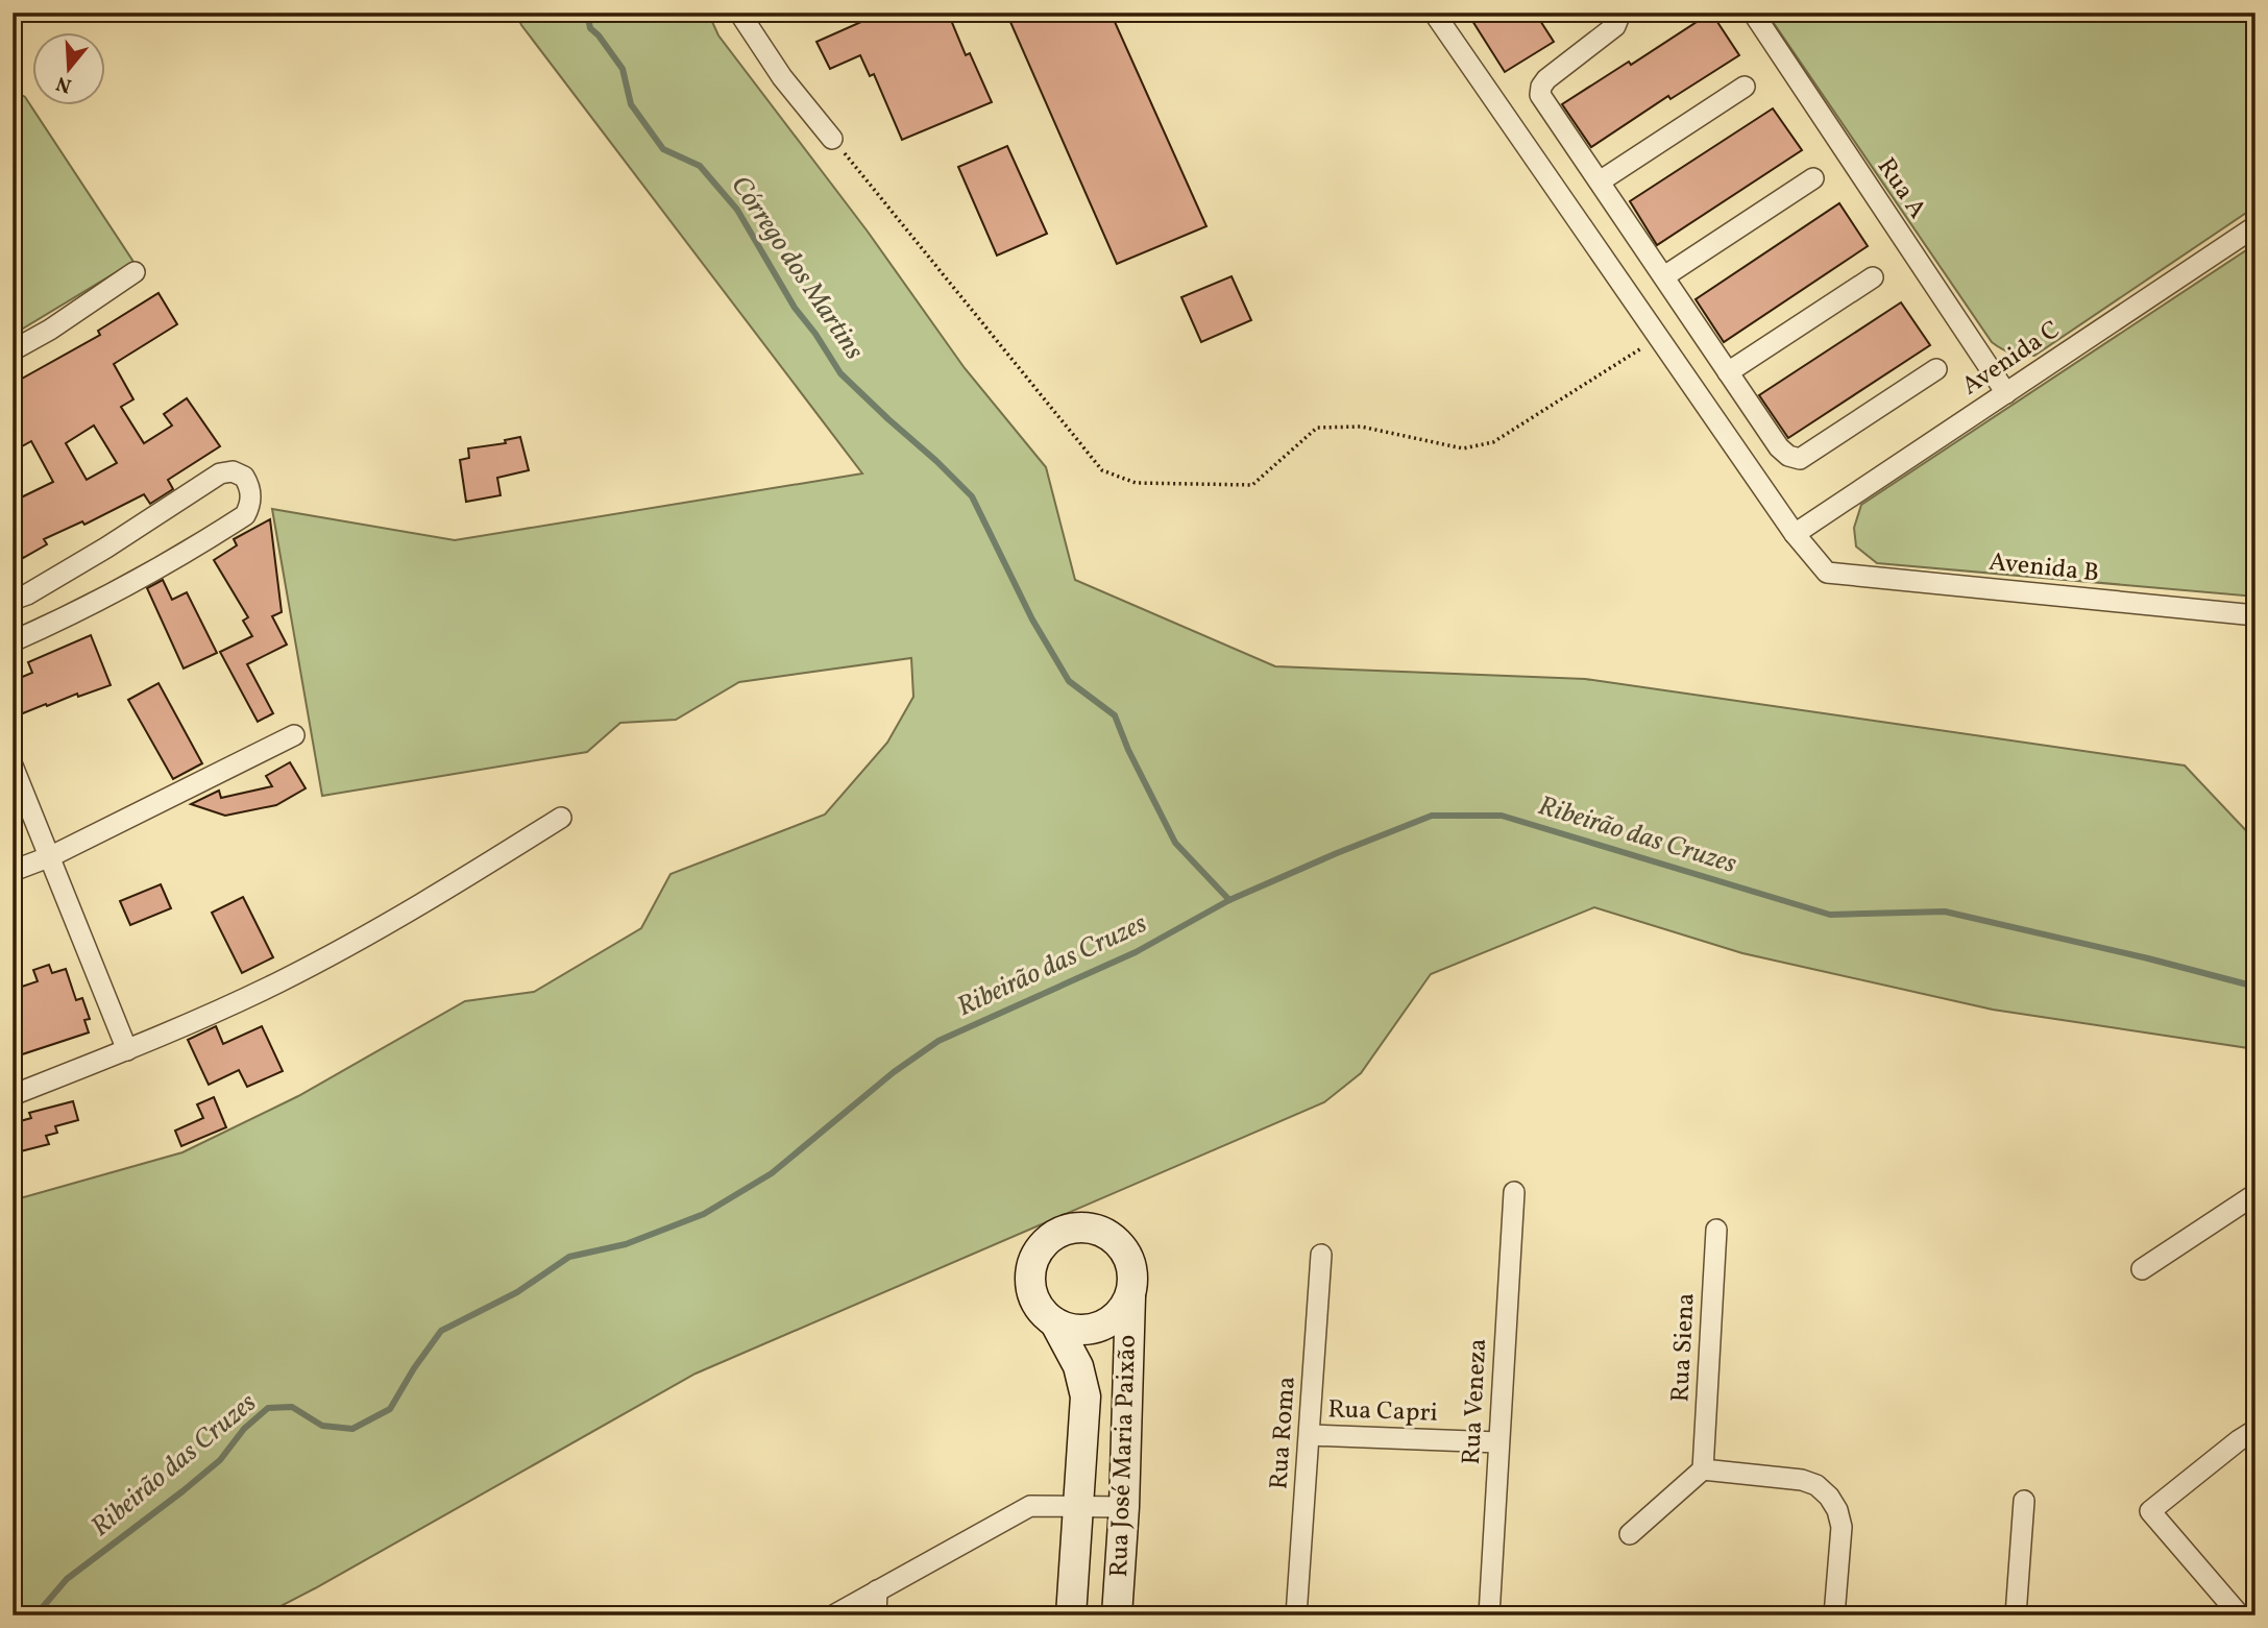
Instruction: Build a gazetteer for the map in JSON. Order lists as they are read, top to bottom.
{
  "streets": {
    "street": [
      "Rua A",
      "Avenida C",
      "Avenida B",
      "Rua Siena",
      "Rua Veneza",
      "Rua Capri",
      "Rua Roma",
      "Rua José Maria Paixão"
    ]
  },
  "crossings": [
    ["Rua A", "Avenida C"],
    ["Avenida C", "Avenida B"],
    ["Rua Veneza", "Rua Capri"],
    ["Rua Capri", "Rua Roma"]
  ],
  "water": ["Córrego dos Martins", "Ribeirão das Cruzes"],
  "north": "bottom"
}
